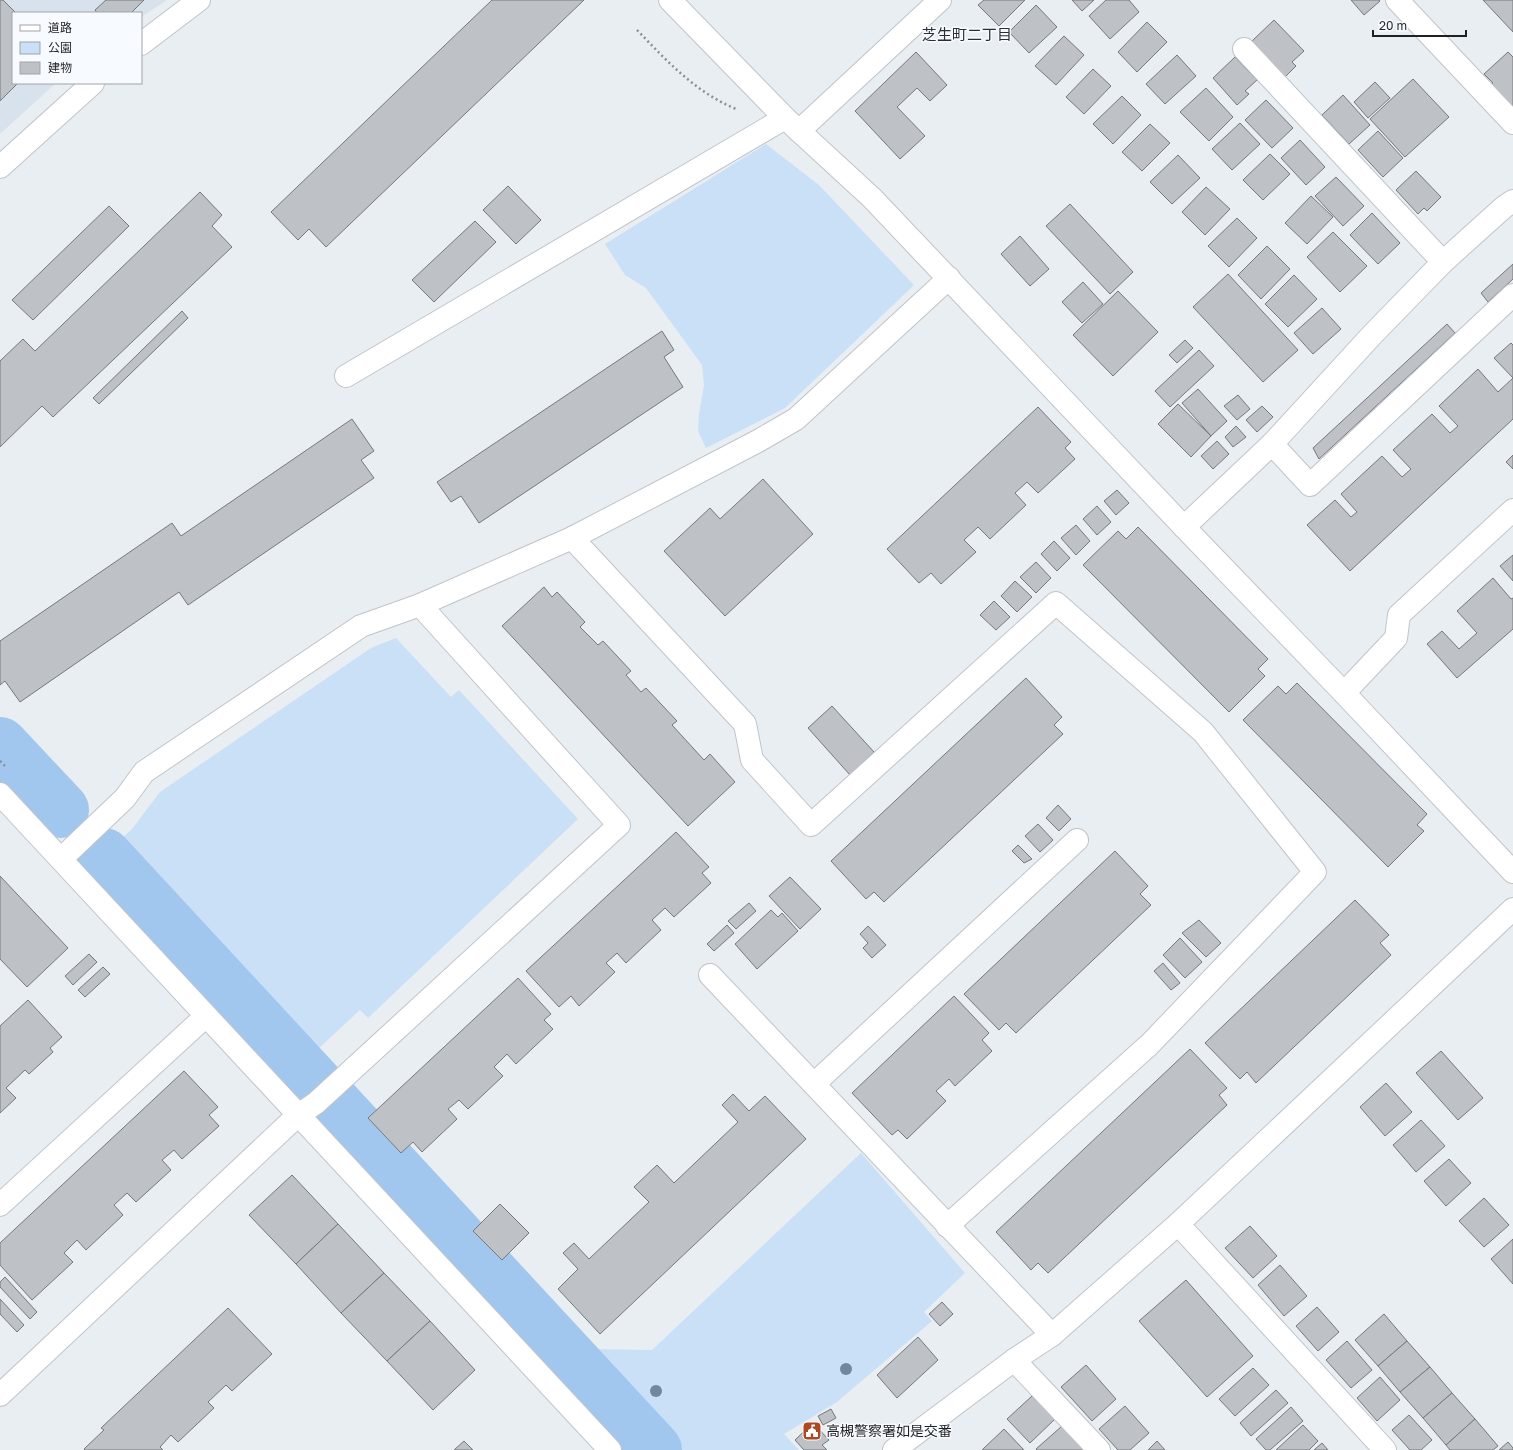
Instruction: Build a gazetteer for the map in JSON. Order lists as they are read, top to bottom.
{
  "districts": ["芝生町二丁目"],
  "places": {
    "public building": ["高槻警察署如是交番"]
  },
  "legend": ["道路", "公園", "建物"],
  "scale_bar": "20 m"
}
